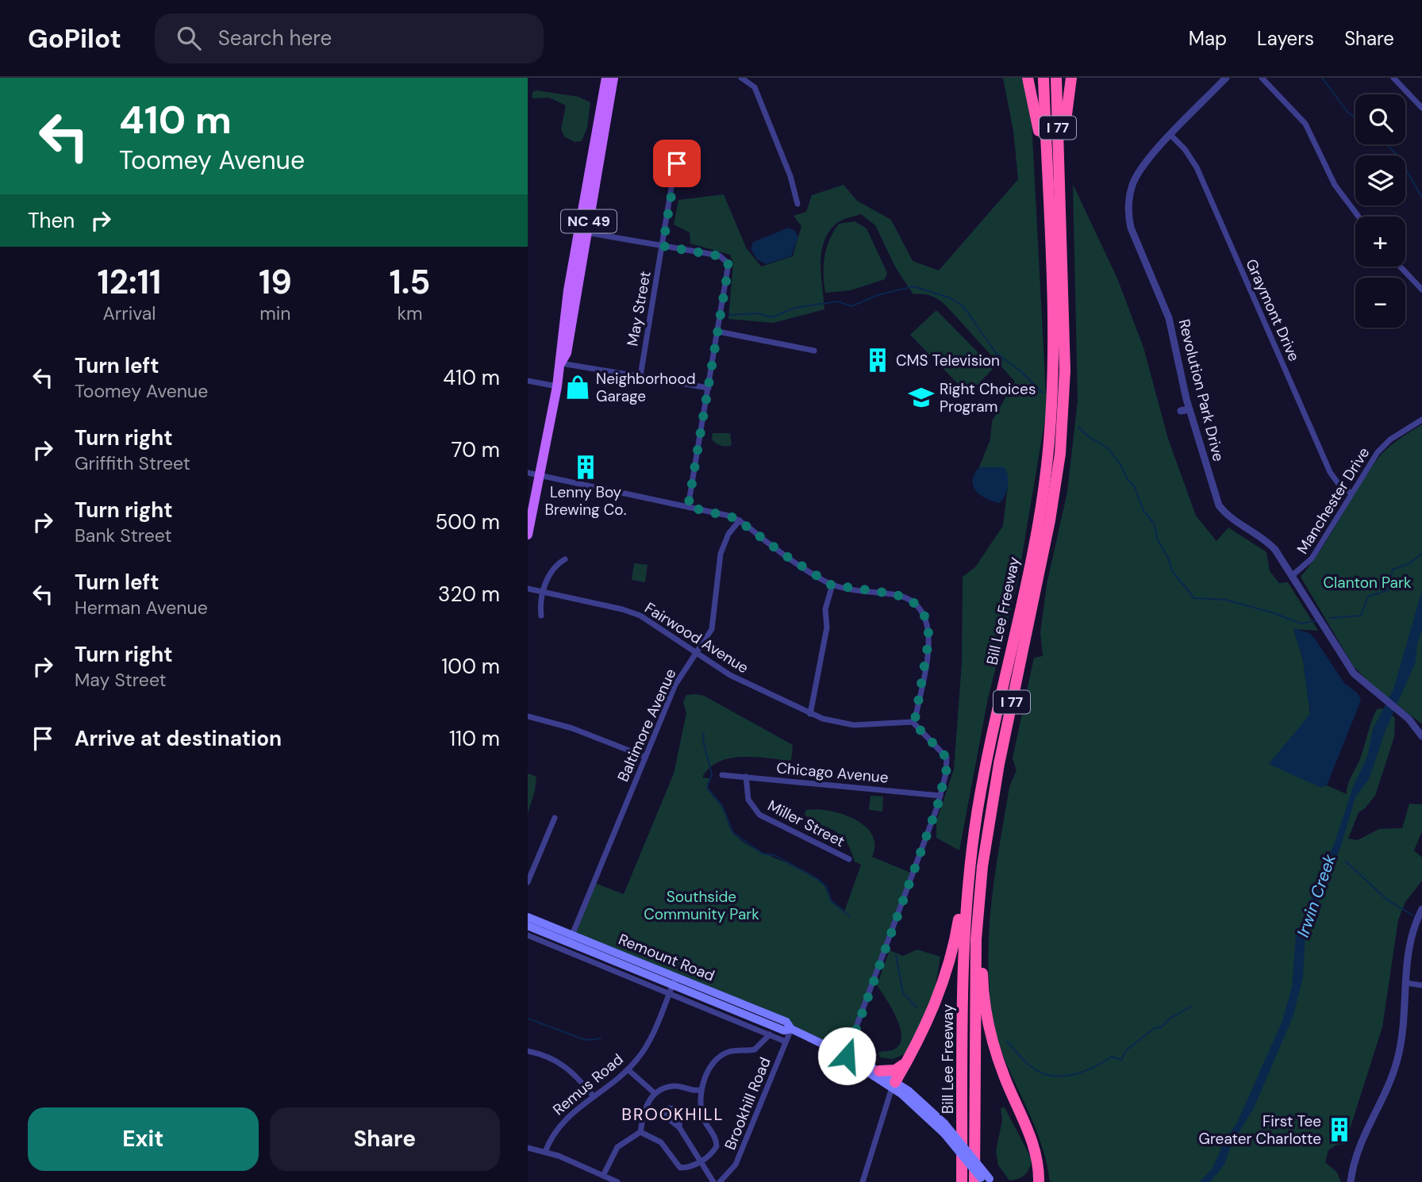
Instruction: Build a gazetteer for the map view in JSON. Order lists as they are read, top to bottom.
{
  "streets": {
    "highway": ["I 77", "Bill Lee Freeway"],
    "main road": ["NC 49", "Remount Road"],
    "street": [
      "May Street",
      "Graymont Drive",
      "Revolution Park Drive",
      "Manchester Drive",
      "Fairwood Avenue",
      "Baltimore Avenue",
      "Chicago Avenue",
      "Miller Street",
      "Remus Road",
      "Brookhill Road"
    ]
  },
  "crossings": [
    ["Graymont Drive", "Revolution Park Drive"],
    ["Graymont Drive", "Manchester Drive"],
    ["Revolution Park Drive", "Manchester Drive"],
    ["Fairwood Avenue", "Baltimore Avenue"],
    ["Baltimore Avenue", "Remount Road"],
    ["Chicago Avenue", "Miller Street"],
    ["Remount Road", "Remus Road"],
    ["Remount Road", "Brookhill Road"]
  ],
  "districts": ["BROOKHILL"],
  "water": ["Irwin Creek"],
  "parks": ["Clanton Park", "Southside Community Park"],
  "places": {
    "building": ["CMS Television", "Lenny Boy Brewing Co.", "First Tee Greater Charlotte"],
    "shop": ["Neighborhood Garage"],
    "school or university": ["Right Choices Program"]
  },
  "page": {
    "header": "GoPilot",
    "search": "Search here",
    "nav": ["Map", "Layers", "Share"],
    "turn": ["410 m", "Toomey Avenue"],
    "map_buttons": ["+", "−"],
    "then": "Then",
    "eta": [
      "12:11",
      "Arrival",
      "19",
      "min",
      "1.5",
      "km"
    ],
    "list": [
      {
        "name": "Turn left",
        "note": "Toomey Avenue",
        "value": "410 m"
      },
      {
        "name": "Turn right",
        "note": "Griffith Street",
        "value": "70 m"
      },
      {
        "name": "Turn right",
        "note": "Bank Street",
        "value": "500 m"
      },
      {
        "name": "Turn left",
        "note": "Herman Avenue",
        "value": "320 m"
      },
      {
        "name": "Turn right",
        "note": "May Street",
        "value": "100 m"
      },
      {
        "name": "Arrive at destination",
        "value": "110 m"
      }
    ],
    "buttons": ["Exit", "Share"]
  }
}
